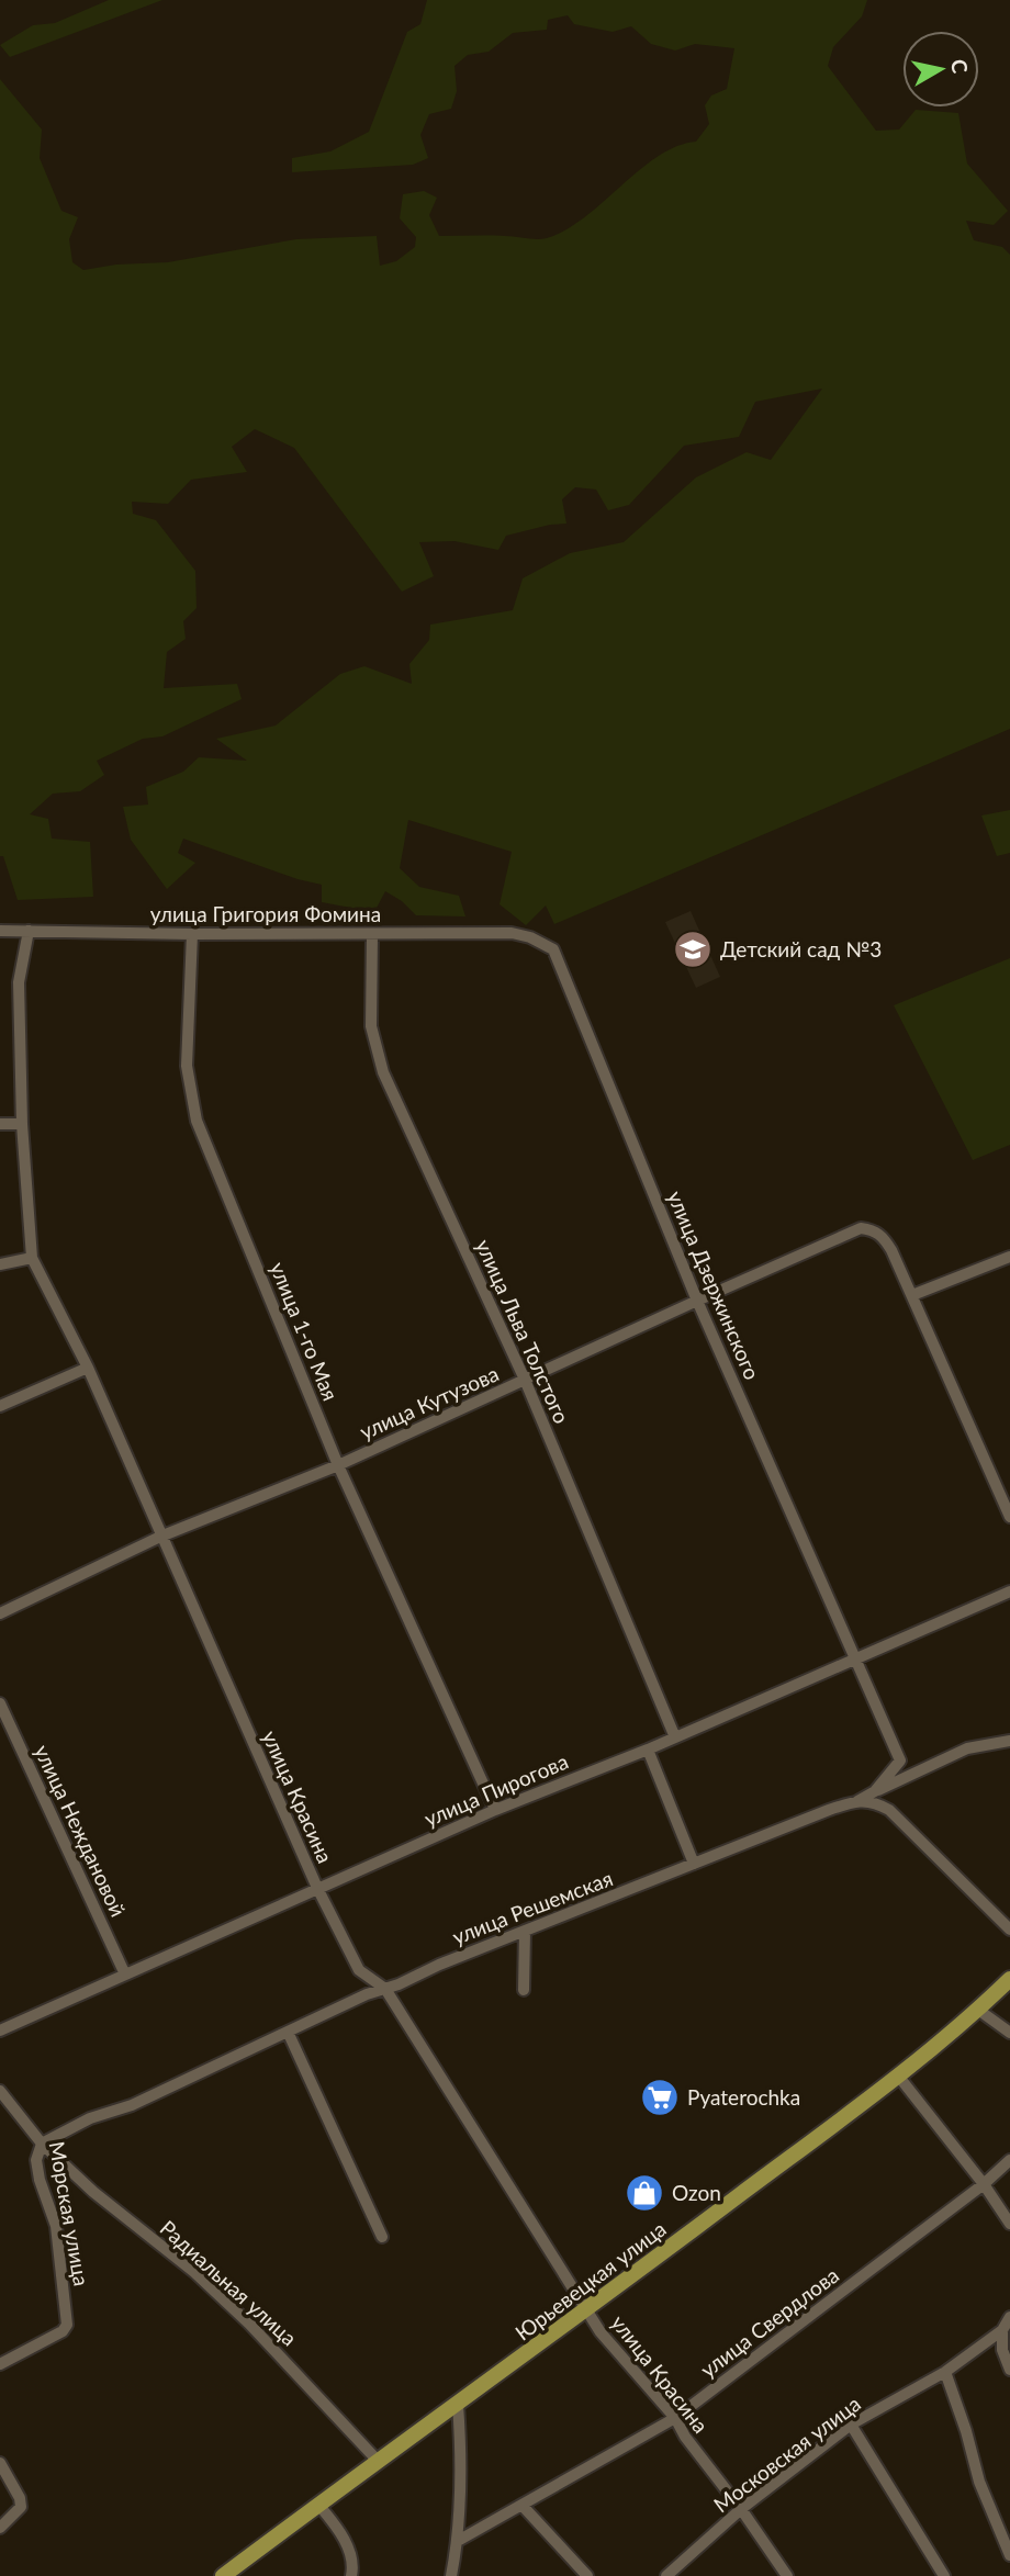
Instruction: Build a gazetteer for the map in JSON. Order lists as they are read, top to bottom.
{
  "streets": {
    "main road": ["Юрьевецкая улица"],
    "street": [
      "улица Григория Фомина",
      "улица Дзержинского",
      "улица 1-го Мая",
      "улица Льва Толстого",
      "улица Кутузова",
      "улица Пирогова",
      "улица Красина",
      "улица Неждановой",
      "улица Решемская",
      "Морская улица",
      "Радиальная улица",
      "улица Свердлова",
      "Московская улица"
    ]
  },
  "crossings": [
    ["улица Григория Фомина", "улица Дзержинского"],
    ["улица Григория Фомина", "улица 1-го Мая"],
    ["улица Григория Фомина", "улица Льва Толстого"],
    ["улица Григория Фомина", "улица Красина"],
    ["улица Дзержинского", "улица Кутузова"],
    ["улица Дзержинского", "улица Пирогова"],
    ["улица Дзержинского", "улица Решемская"],
    ["улица 1-го Мая", "улица Кутузова"],
    ["улица 1-го Мая", "улица Пирогова"],
    ["улица Льва Толстого", "улица Кутузова"],
    ["улица Льва Толстого", "улица Пирогова"],
    ["улица Кутузова", "улица Красина"],
    ["улица Пирогова", "улица Красина"],
    ["улица Пирогова", "улица Неждановой"],
    ["улица Красина", "улица Решемская"],
    ["улица Красина", "Юрьевецкая улица"],
    ["улица Красина", "улица Свердлова"],
    ["улица Красина", "Московская улица"],
    ["улица Решемская", "Морская улица"],
    ["улица Решемская", "Радиальная улица"],
    ["Морская улица", "Радиальная улица"],
    ["Юрьевецкая улица", "Радиальная улица"]
  ],
  "places": {
    "school or university": ["Детский сад №3"],
    "supermarket": ["Pyaterochka"],
    "shop": ["Ozon"]
  },
  "north": "right"
}
